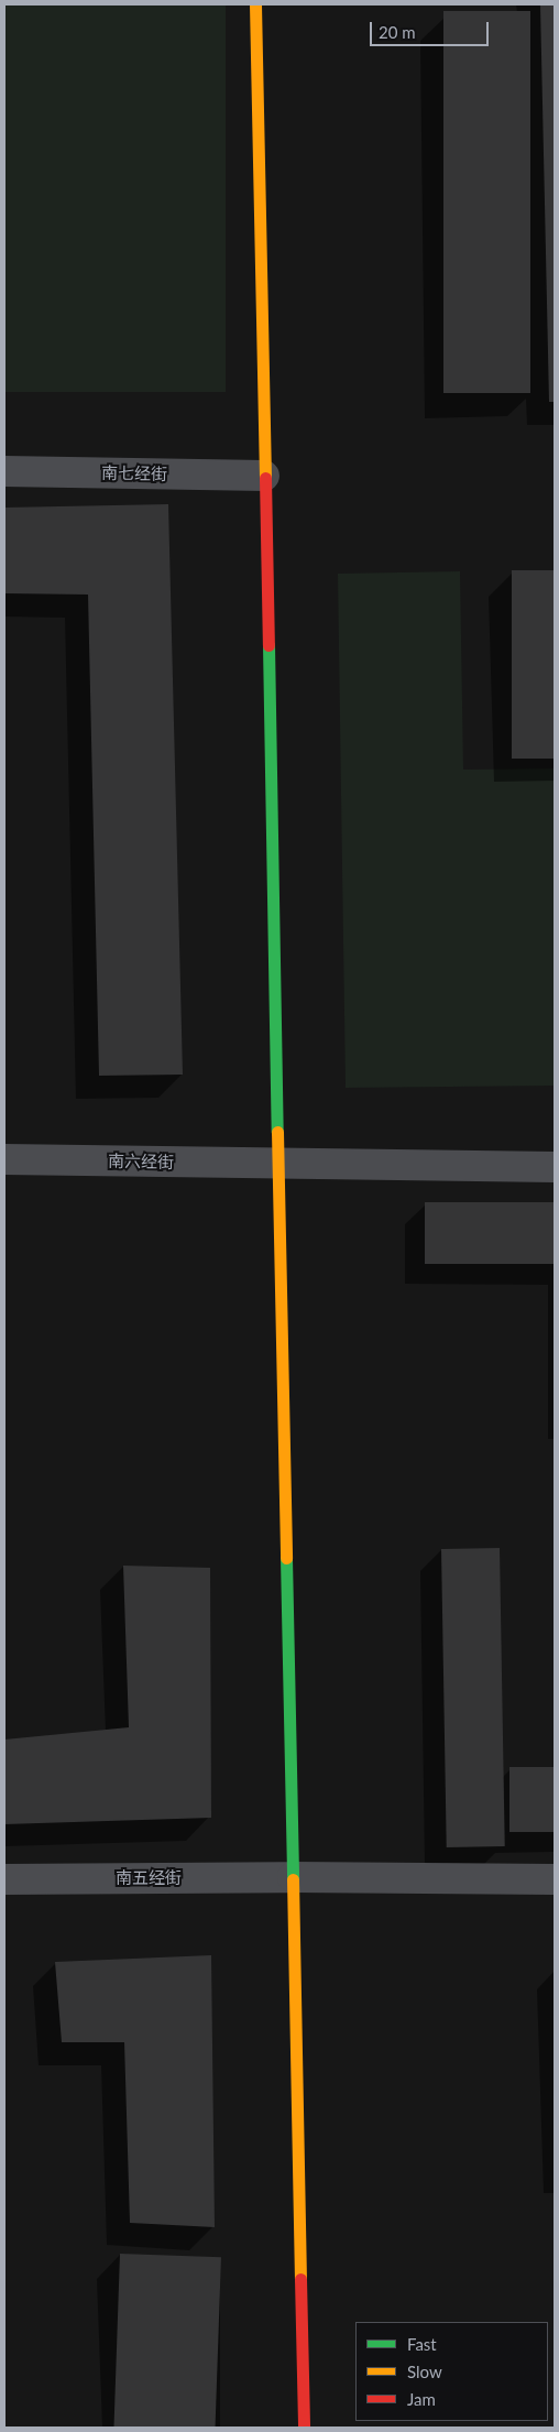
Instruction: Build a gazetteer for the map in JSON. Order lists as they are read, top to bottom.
{
  "streets": {
    "street": ["南七经街", "南六经街", "南五经街"]
  },
  "legend": ["Fast", "Slow", "Jam"],
  "scale_bar": "20 m"
}
